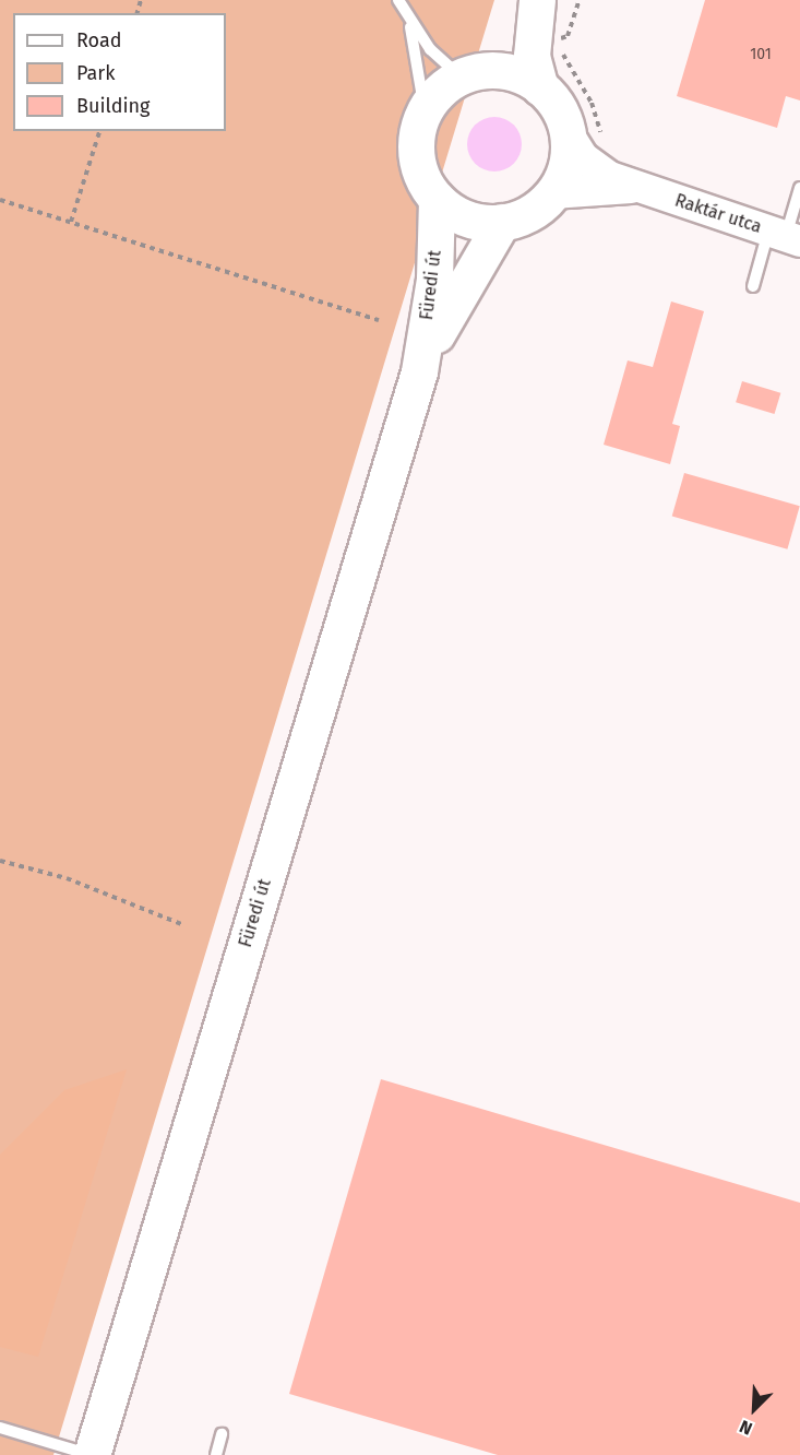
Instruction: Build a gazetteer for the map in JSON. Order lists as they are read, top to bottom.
{
  "streets": {
    "main road": ["Füredi út"],
    "street": ["Raktár utca"]
  },
  "crossings": [
    ["Raktár utca", "Füredi út"]
  ],
  "house_numbers": ["101"],
  "legend": ["Road", "Park", "Building"],
  "north": "bottom left"
}
